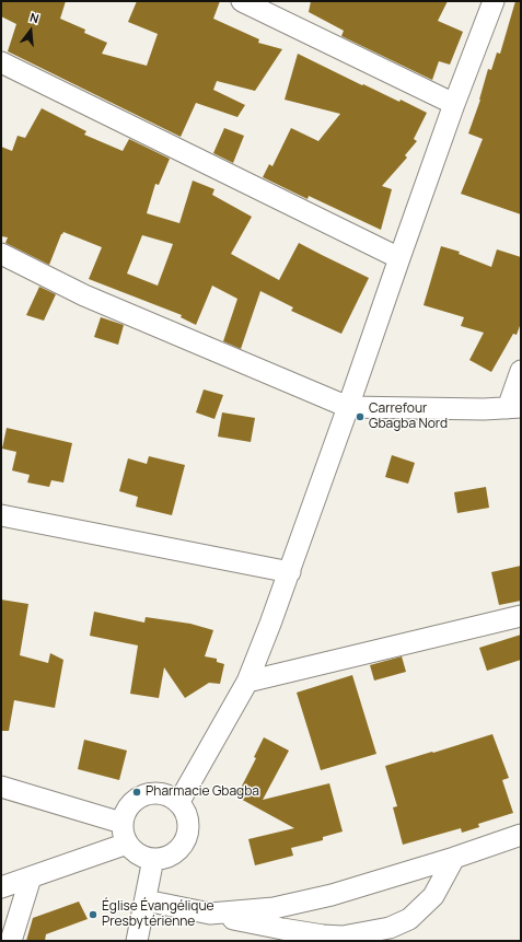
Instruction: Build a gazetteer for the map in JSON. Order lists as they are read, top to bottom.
{
  "places": ["Carrefour Gbagba Nord", "Pharmacie Gbagba", "Église Évangélique Presbytérienne"],
  "north": "top"
}
